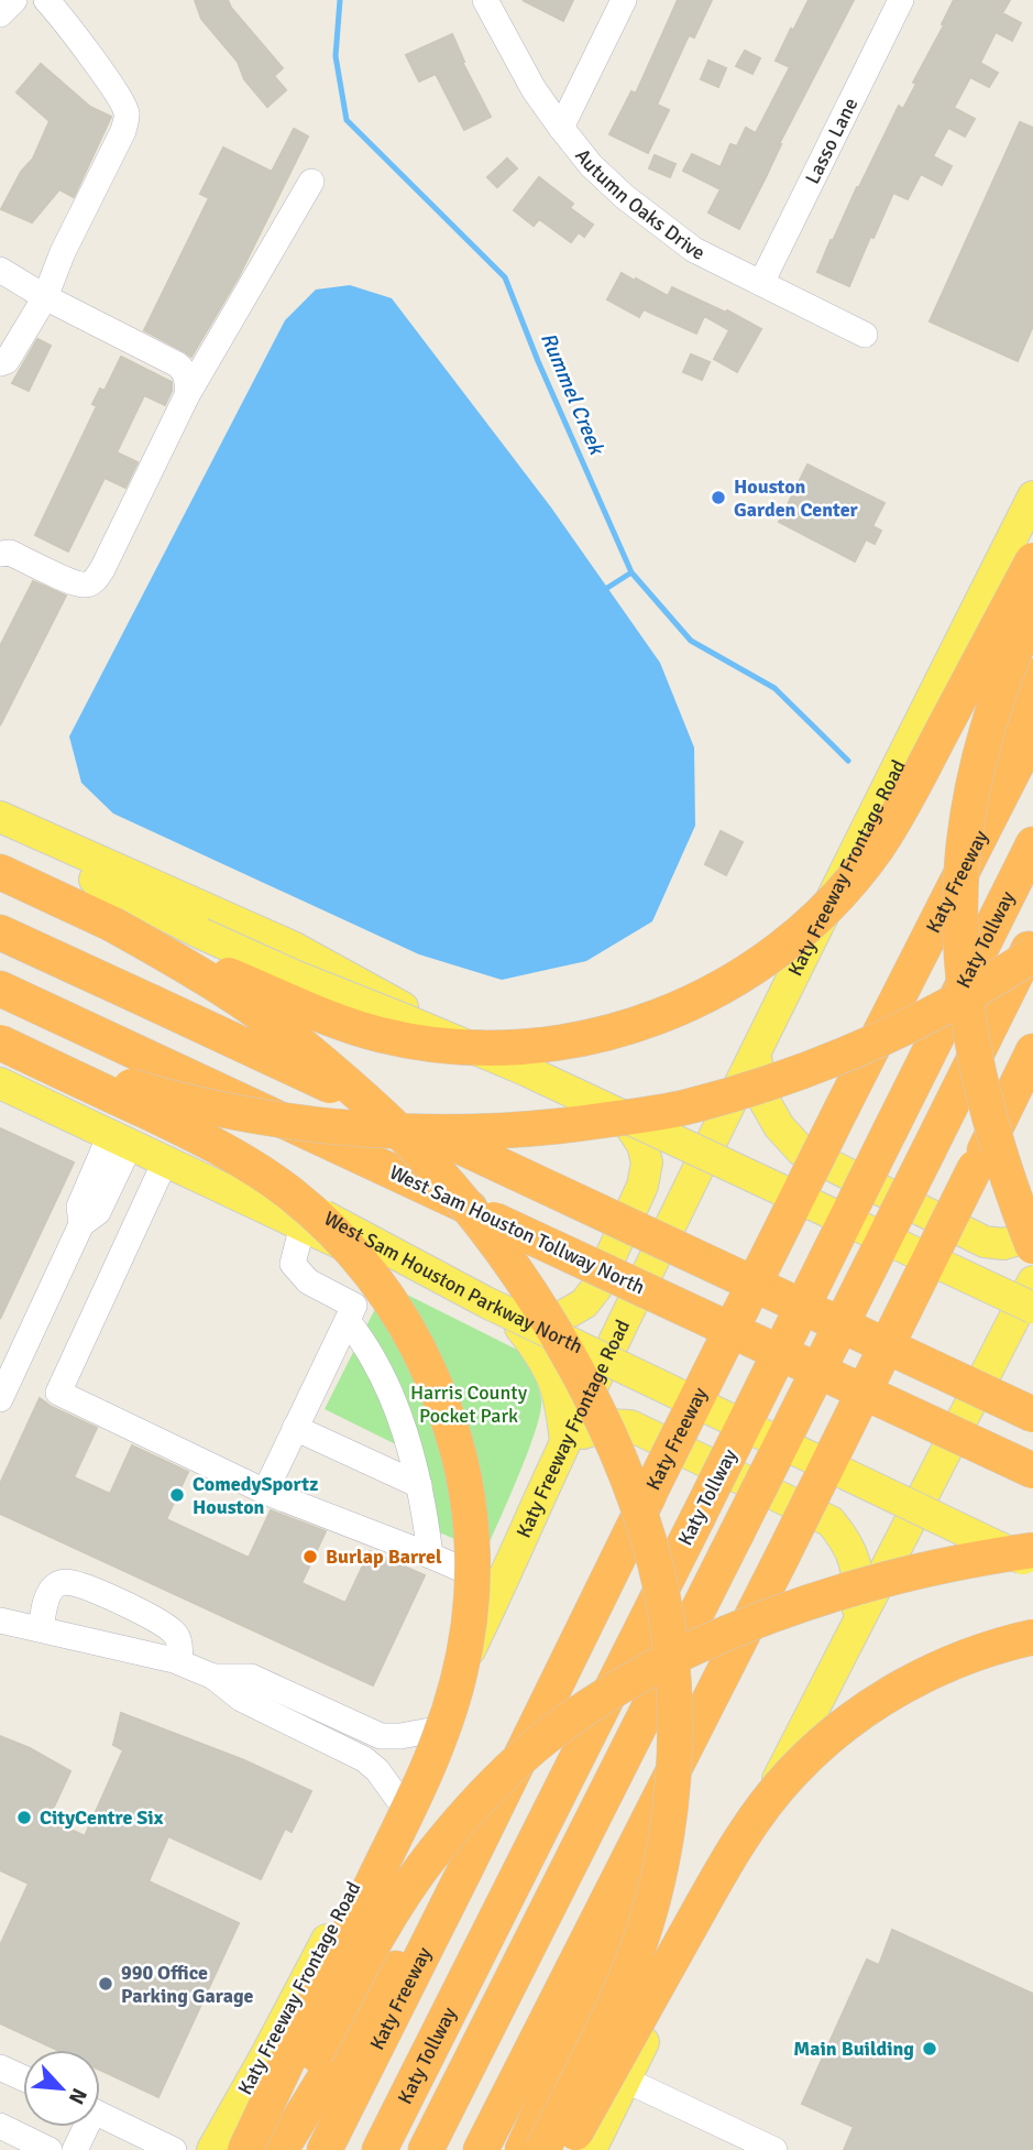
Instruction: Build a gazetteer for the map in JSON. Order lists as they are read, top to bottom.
{
  "streets": {
    "highway": ["Katy Freeway", "Katy Tollway", "West Sam Houston Tollway North"],
    "main road": ["Katy Freeway Frontage Road", "West Sam Houston Parkway North"],
    "street": ["Lasso Lane", "Autumn Oaks Drive"]
  },
  "crossings": [
    ["Lasso Lane", "Autumn Oaks Drive"]
  ],
  "water": ["Rummel Creek"],
  "parks": ["Harris County Pocket Park"],
  "places": [
    "Houston Garden Center",
    "ComedySportz Houston",
    "Burlap Barrel",
    "CityCentre Six",
    "990 Office Parking Garage",
    "Main Building"
  ],
  "north": "bottom right"
}
